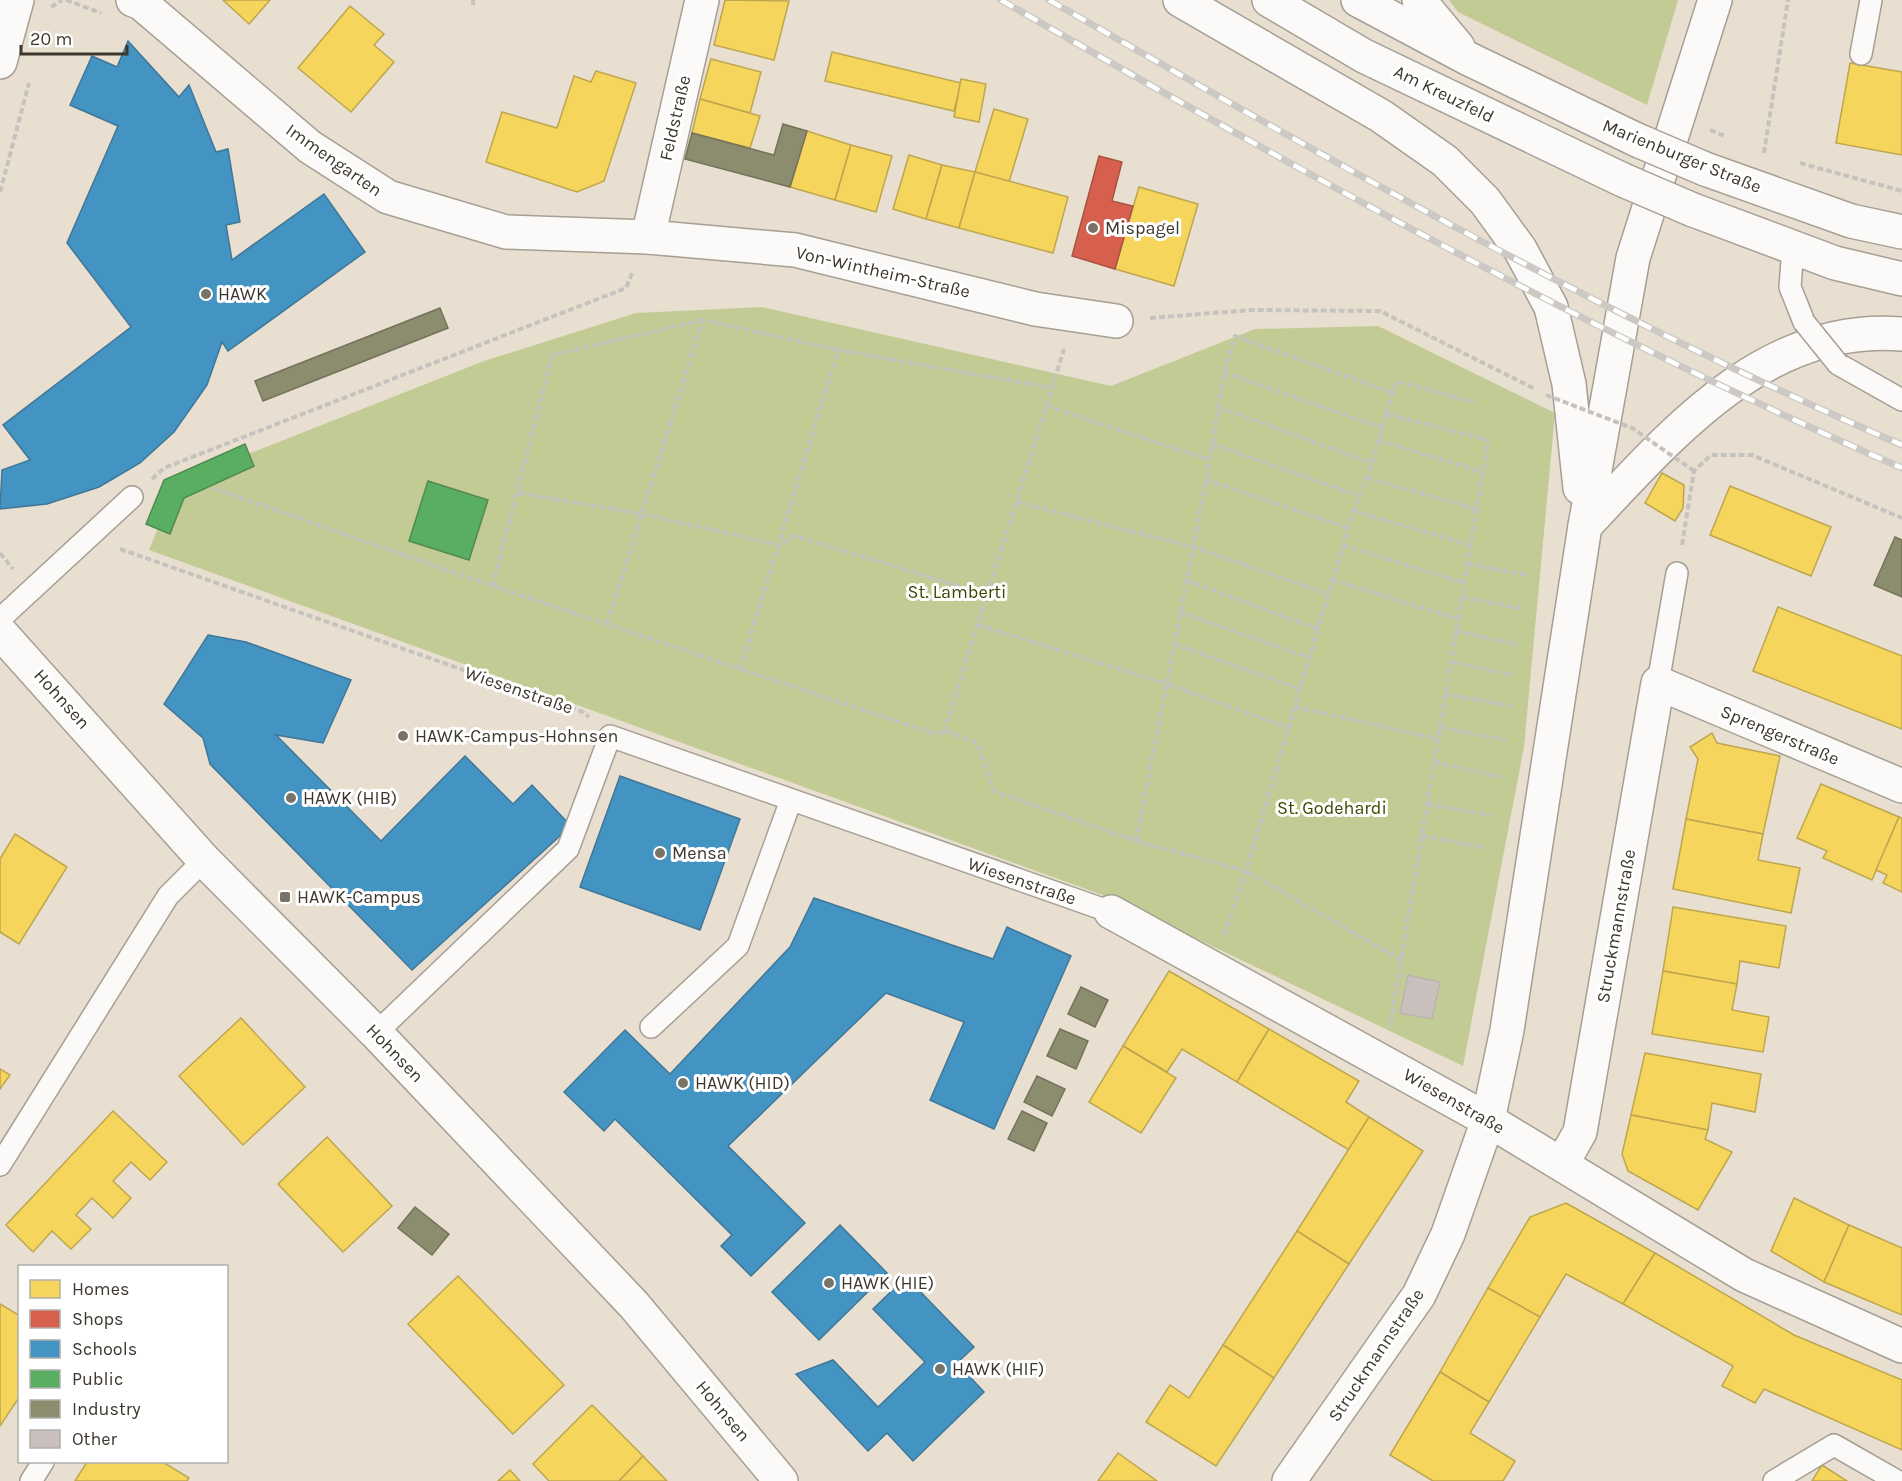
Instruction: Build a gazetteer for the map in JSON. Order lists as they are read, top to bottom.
{
  "streets": {
    "street": [
      "Am Kreuzfeld",
      "Feldstraße",
      "Marienburger Straße",
      "Immengarten",
      "Von-Wintheim-Straße",
      "Wiesenstraße",
      "Hohnsen",
      "Sprengerstraße",
      "Struckmannstraße"
    ]
  },
  "crossings": [
    ["Feldstraße", "Immengarten"],
    ["Feldstraße", "Von-Wintheim-Straße"],
    ["Immengarten", "Von-Wintheim-Straße"],
    ["Wiesenstraße", "Struckmannstraße"],
    ["Sprengerstraße", "Struckmannstraße"]
  ],
  "parks": ["St. Lamberti", "St. Godehardi"],
  "places": {
    "other": [
      "Mispagel",
      "HAWK",
      "HAWK-Campus-Hohnsen",
      "HAWK (HIB)",
      "Mensa",
      "HAWK (HID)",
      "HAWK (HIE)",
      "HAWK (HIF)"
    ],
    "transit": ["HAWK-Campus"]
  },
  "legend": [
    "Homes",
    "Shops",
    "Schools",
    "Public",
    "Industry",
    "Other"
  ],
  "scale_bar": "20 m"
}
